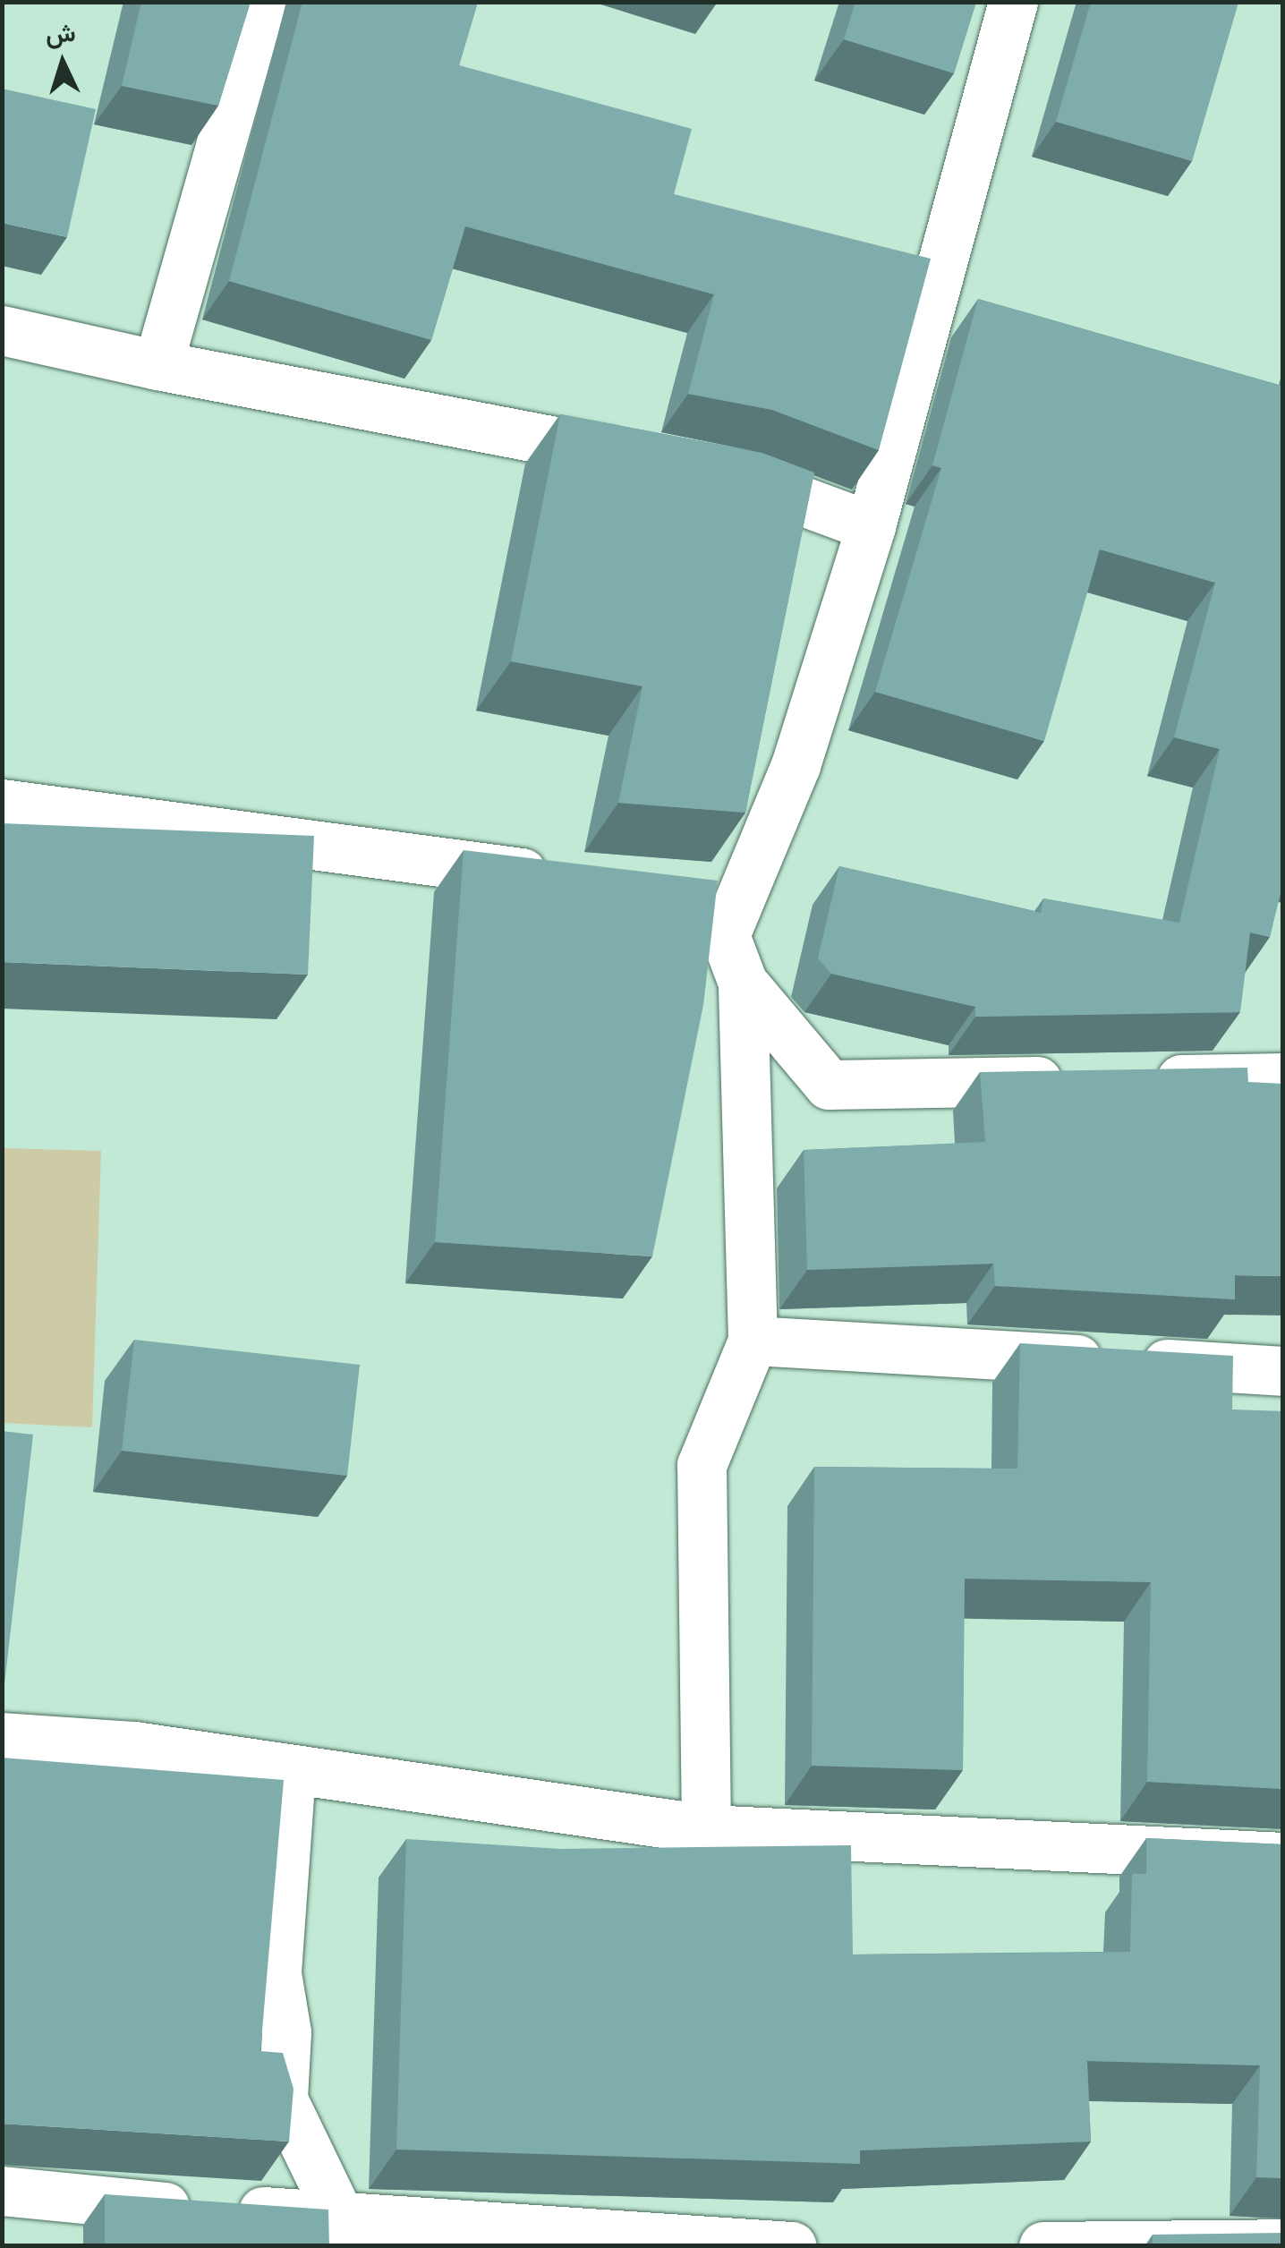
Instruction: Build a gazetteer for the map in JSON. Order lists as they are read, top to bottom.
{
  "north": "top"
}
